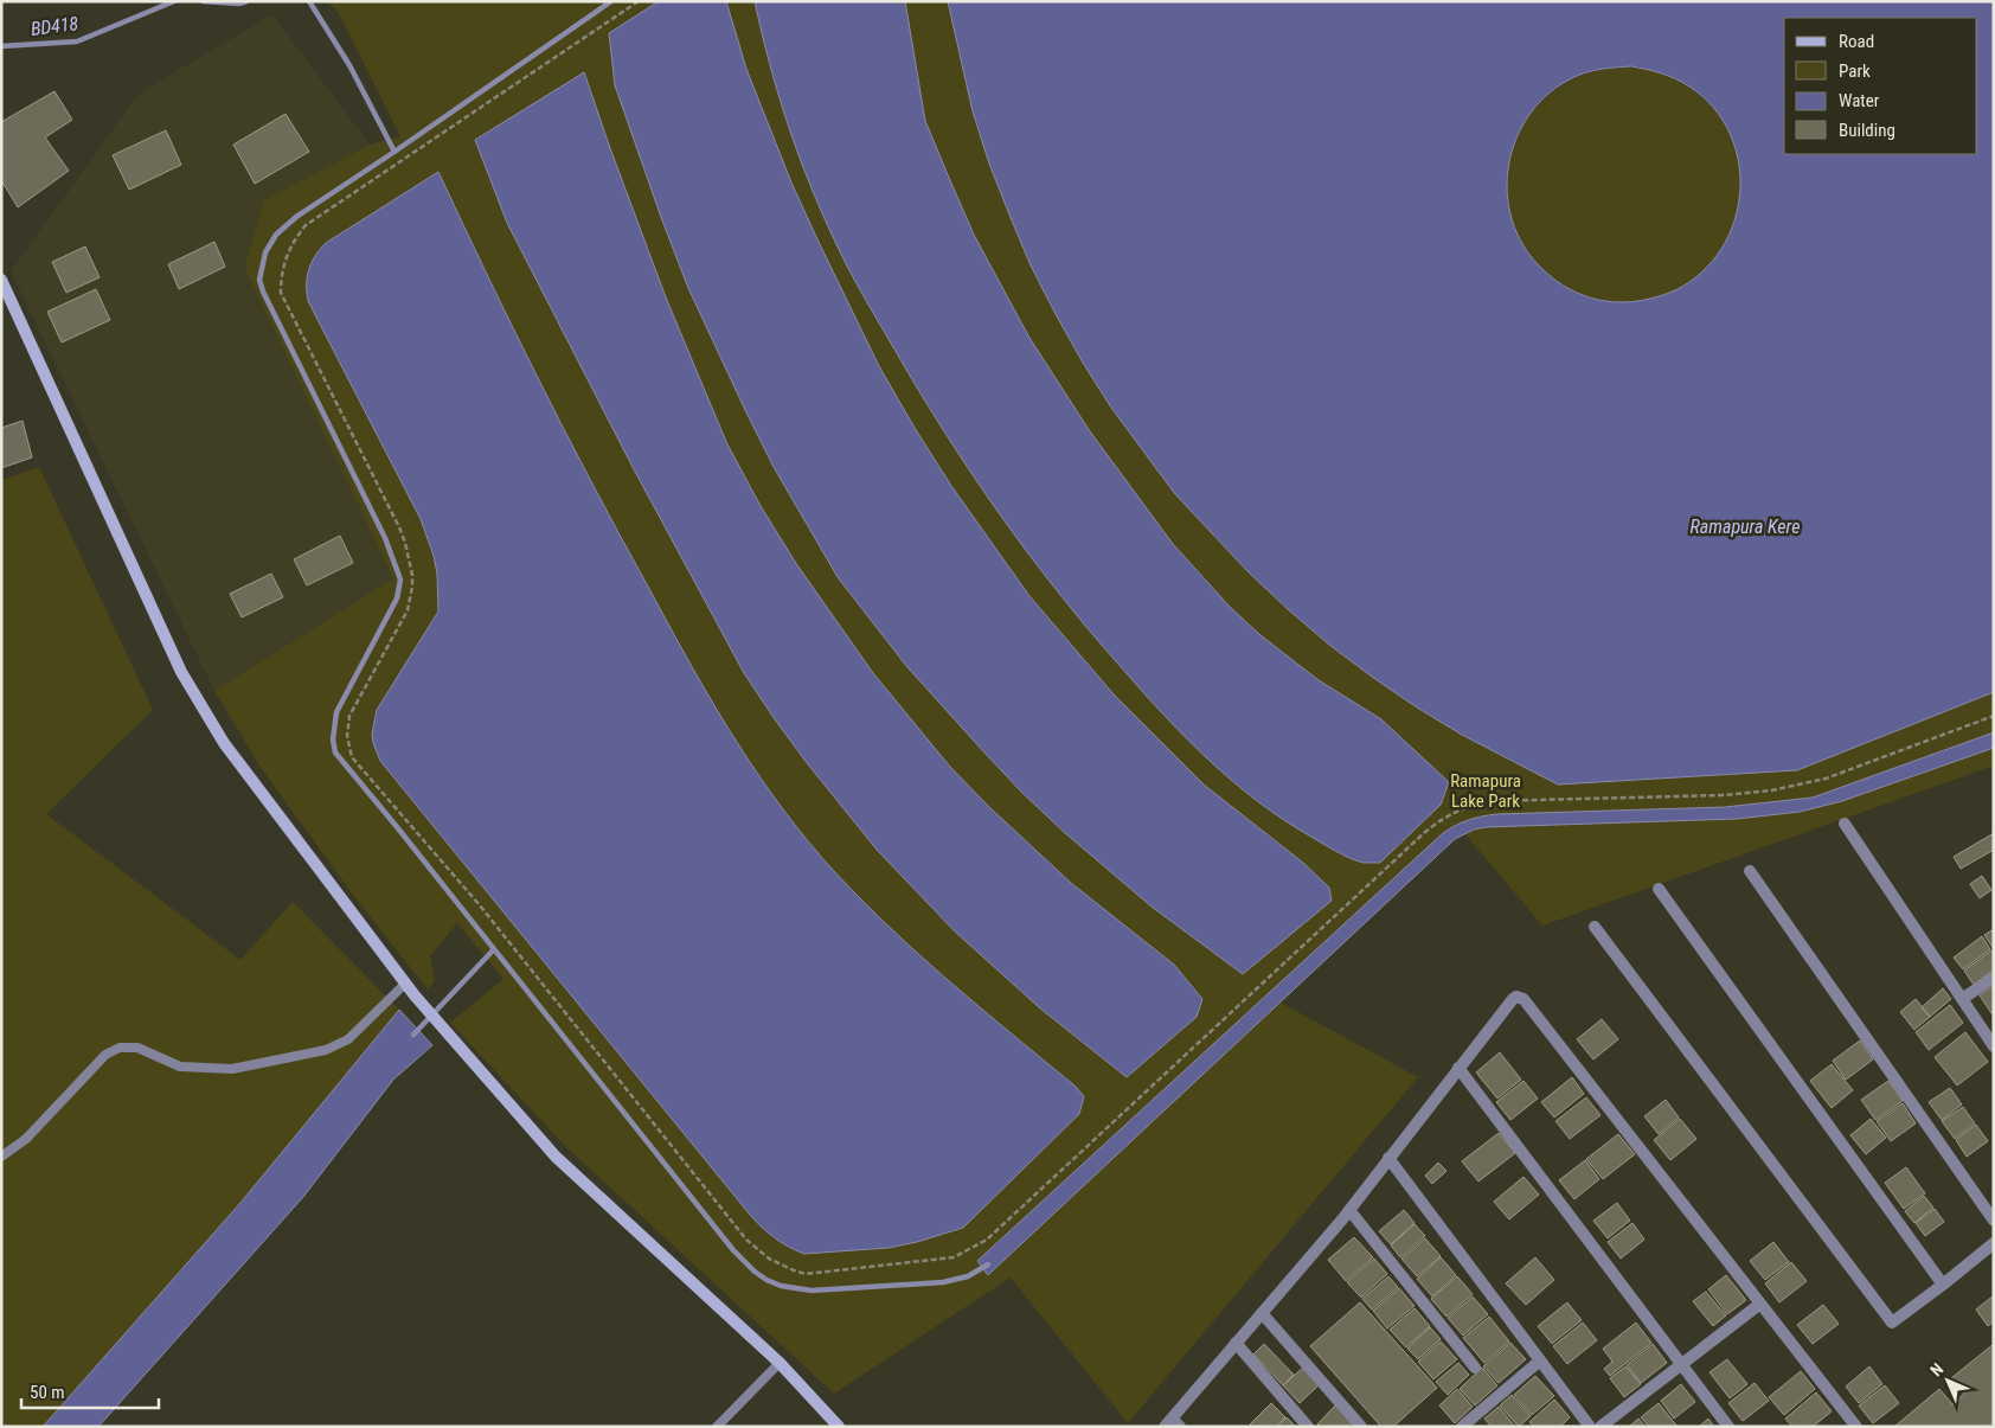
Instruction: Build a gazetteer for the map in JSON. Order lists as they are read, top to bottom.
{
  "water": ["BD418", "Ramapura Kere"],
  "parks": ["Ramapura Lake Park"],
  "legend": [
    "Road",
    "Park",
    "Water",
    "Building"
  ],
  "scale_bar": "50 m",
  "north": "top left"
}
